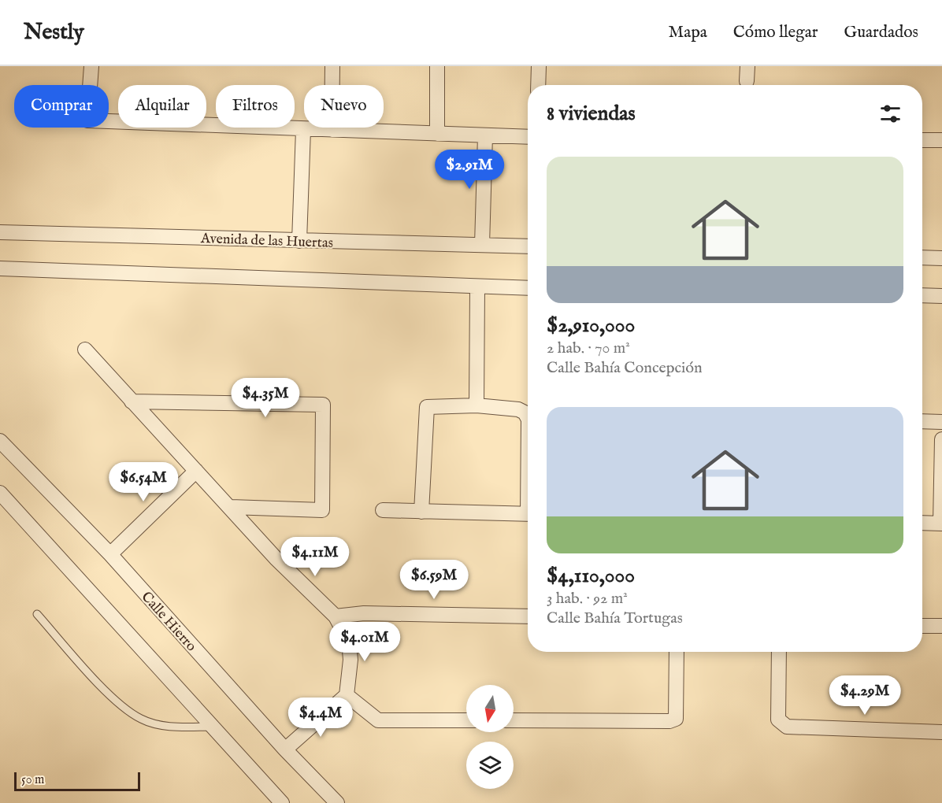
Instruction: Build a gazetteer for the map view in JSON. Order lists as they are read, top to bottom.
{
  "streets": {
    "street": ["Avenida de las Huertas", "Calle Hierro"]
  },
  "scale_bar": "50 m",
  "north": "bottom",
  "page": {
    "header": "Nestly",
    "nav": ["Mapa", "Cómo llegar", "Guardados"],
    "chip": [
      "Comprar",
      "Alquilar",
      "Filtros",
      "Nuevo"
    ],
    "heading": "8 viviendas",
    "list": [
      {
        "name": "$2,910,000",
        "note": "2 hab. · 70 m² · Calle Bahía Concepción"
      },
      {
        "name": "$4,110,000",
        "note": "3 hab. · 92 m² · Calle Bahía Tortugas"
      }
    ],
    "price": [
      "$2.91M",
      "$4.35M",
      "$6.54M",
      "$4.11M",
      "$6.59M",
      "$4.01M",
      "$4.29M",
      "$4.4M"
    ],
    "scale": "50 m"
  }
}
